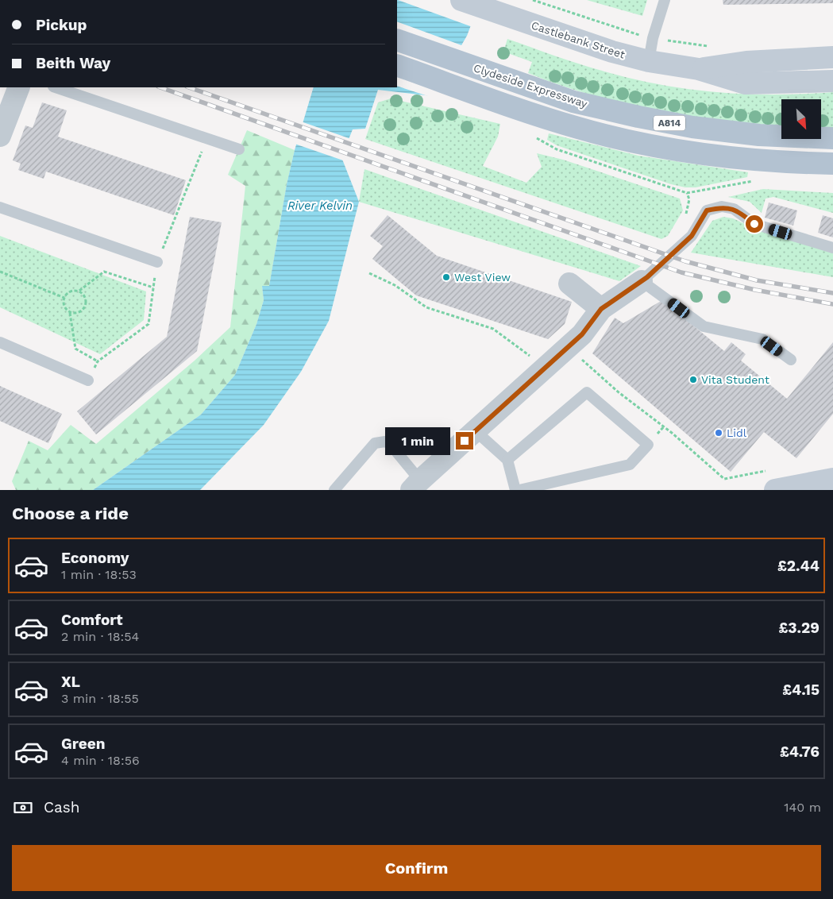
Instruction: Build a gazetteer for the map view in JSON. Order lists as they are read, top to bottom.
{
  "streets": {
    "main road": ["Castlebank Street", "Clydeside Expressway", "A814"]
  },
  "water": ["River Kelvin"],
  "places": ["West View", "Vita Student", "Lidl"],
  "north": "bottom right",
  "page": {
    "banner": ["Pickup", "Beith Way"],
    "bubble": "1 min",
    "heading": "Choose a ride",
    "list": [
      {
        "name": "Economy",
        "note": "1 min · 18:53",
        "value": "£2.44"
      },
      {
        "name": "Comfort",
        "note": "2 min · 18:54",
        "value": "£3.29"
      },
      {
        "name": "XL",
        "note": "3 min · 18:55",
        "value": "£4.15"
      },
      {
        "name": "Green",
        "note": "4 min · 18:56",
        "value": "£4.76"
      }
    ],
    "pay": ["Cash", "140 m"],
    "buttons": "Confirm"
  }
}
